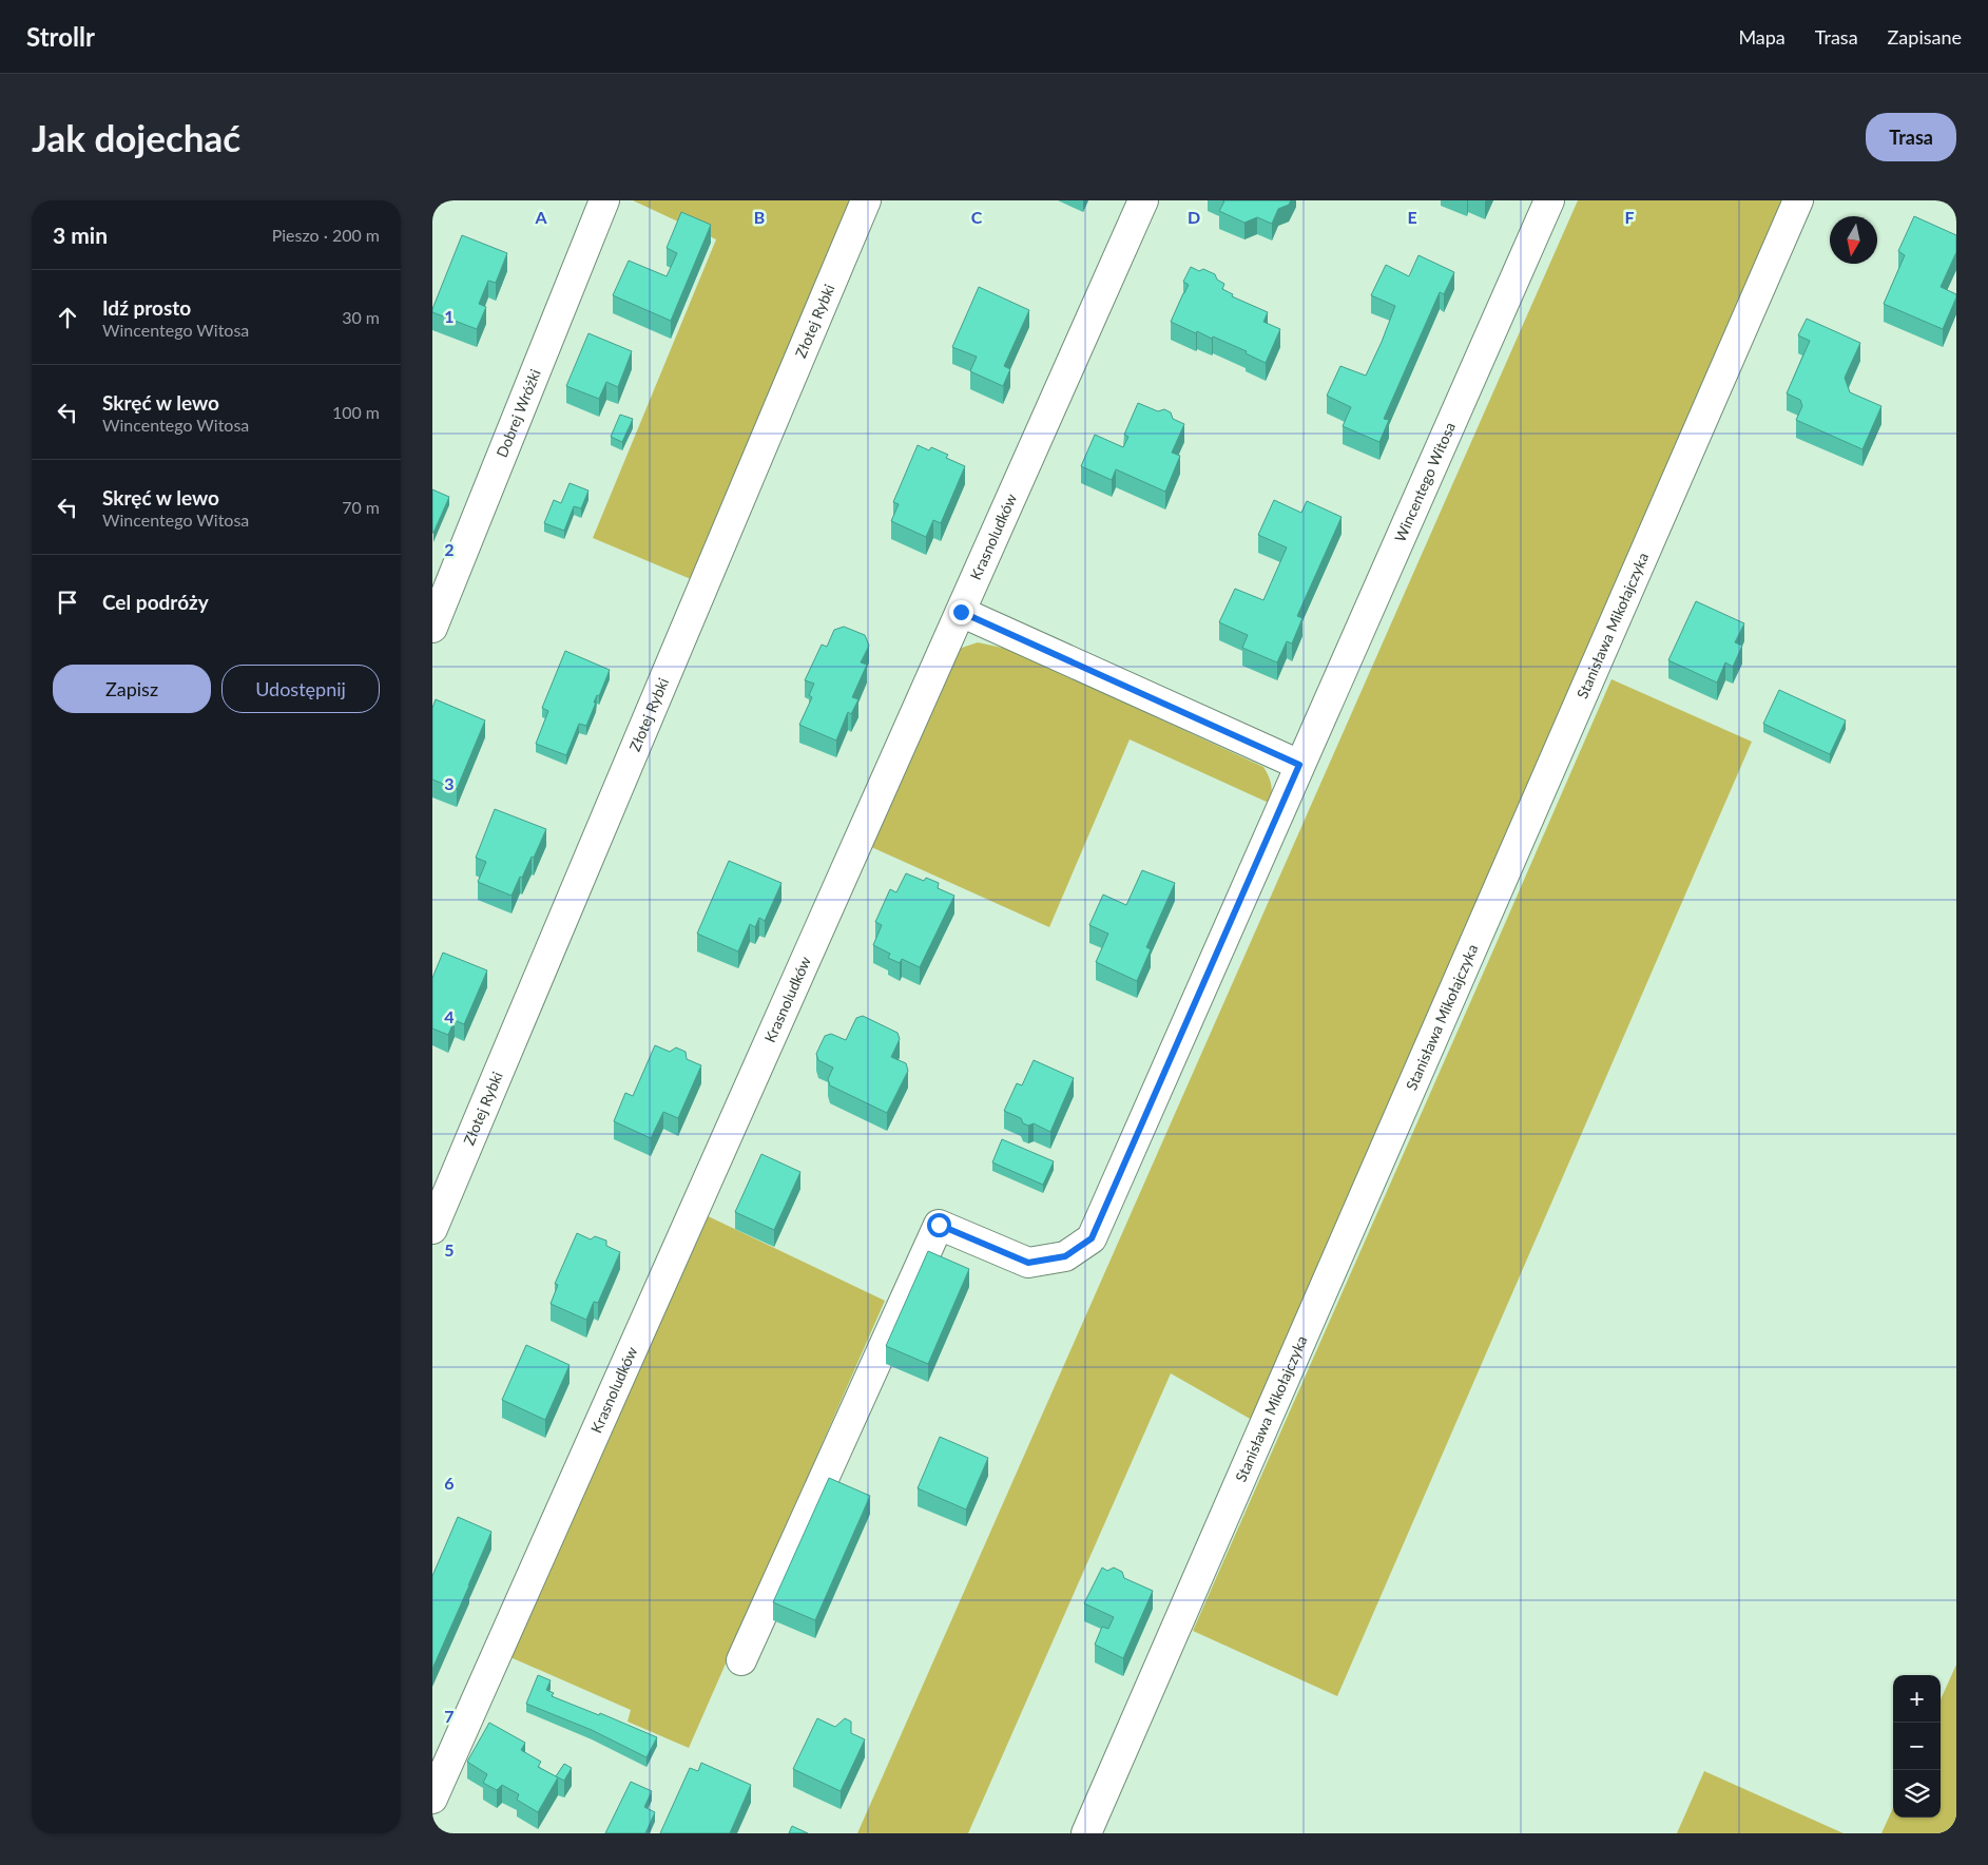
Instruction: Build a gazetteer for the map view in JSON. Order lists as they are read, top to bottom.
{
  "streets": {
    "street": [
      "Złotej Rybki",
      "Dobrej Wróżki",
      "Wincentego Witosa",
      "Krasnoludków",
      "Stanisława Mikołajczyka"
    ]
  },
  "north": "bottom",
  "page": {
    "header": "Strollr",
    "nav": ["Mapa", "Trasa", "Zapisane"],
    "buttons": [
      "Trasa",
      ["Zapisz", "Udostępnij"]
    ],
    "title": "Jak dojechać",
    "heading": ["3 min", "Pieszo · 200 m"],
    "list": [
      ["Idź prosto", "Wincentego Witosa", "30 m"],
      ["Skręć w lewo", "Wincentego Witosa", "100 m"],
      ["Skręć w lewo", "Wincentego Witosa", "70 m"],
      "Cel podróży"
    ],
    "map_buttons": ["+", "−"]
  },
  "grid": {
    "columns": [
      "A",
      "B",
      "C",
      "D",
      "E",
      "F"
    ],
    "rows": [
      "1",
      "2",
      "3",
      "4",
      "5",
      "6",
      "7"
    ]
  }
}
